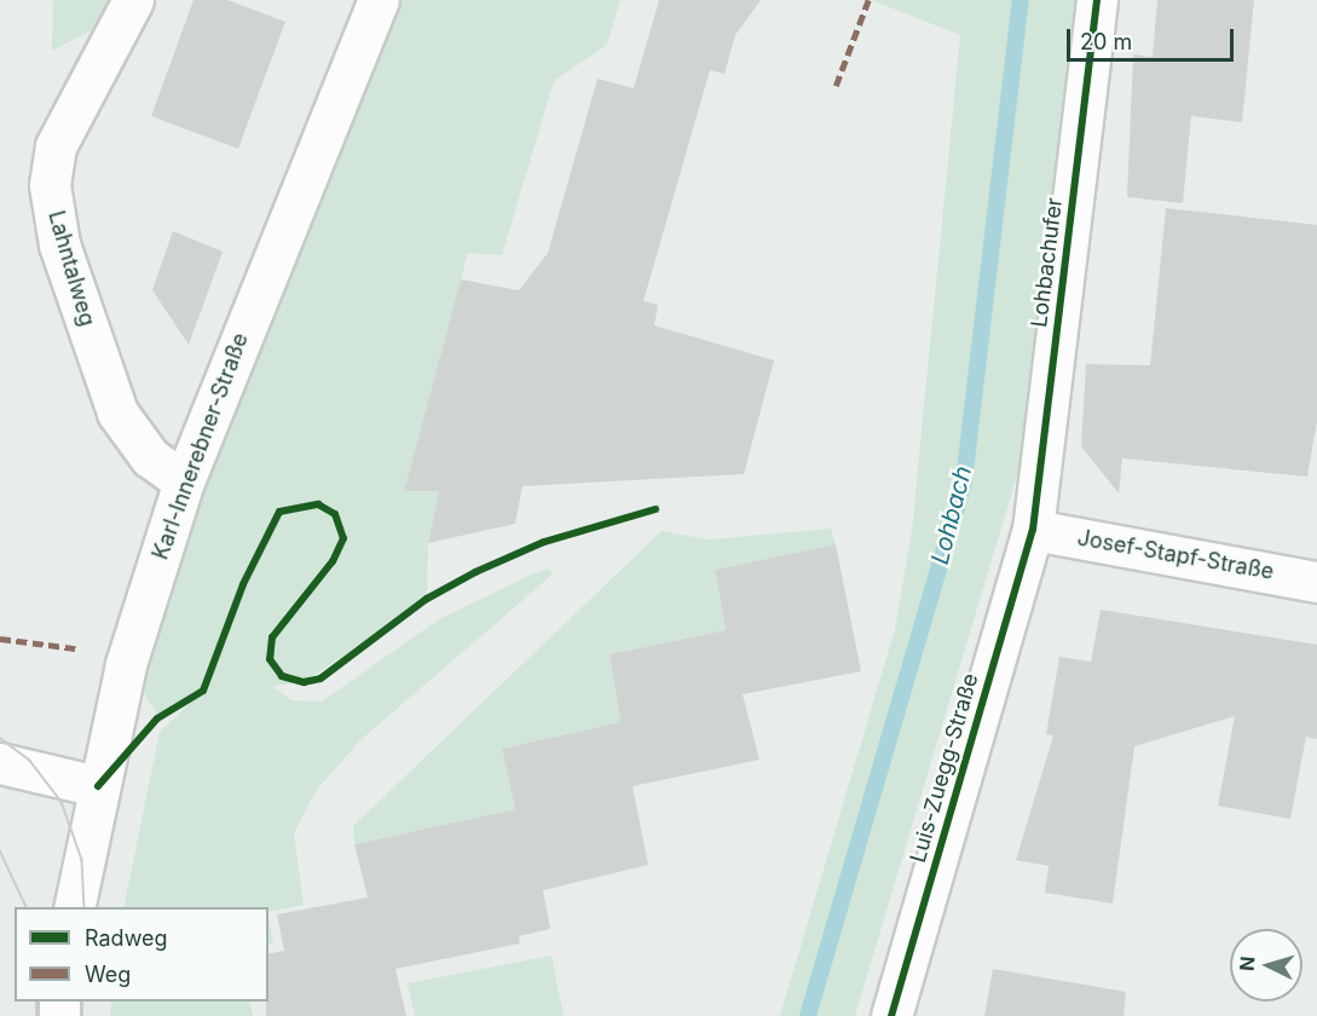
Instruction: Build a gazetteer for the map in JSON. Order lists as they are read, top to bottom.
{
  "streets": {
    "street": [
      "Lohbachufer",
      "Lahntalweg",
      "Karl-Innerebner-Straße",
      "Josef-Stapf-Straße",
      "Luis-Zuegg-Straße"
    ]
  },
  "crossings": [
    ["Lohbachufer", "Josef-Stapf-Straße"],
    ["Lohbachufer", "Luis-Zuegg-Straße"],
    ["Lahntalweg", "Karl-Innerebner-Straße"],
    ["Josef-Stapf-Straße", "Luis-Zuegg-Straße"]
  ],
  "water": ["Lohbach"],
  "legend": ["Radweg", "Weg"],
  "scale_bar": "20 m",
  "north": "left"
}
